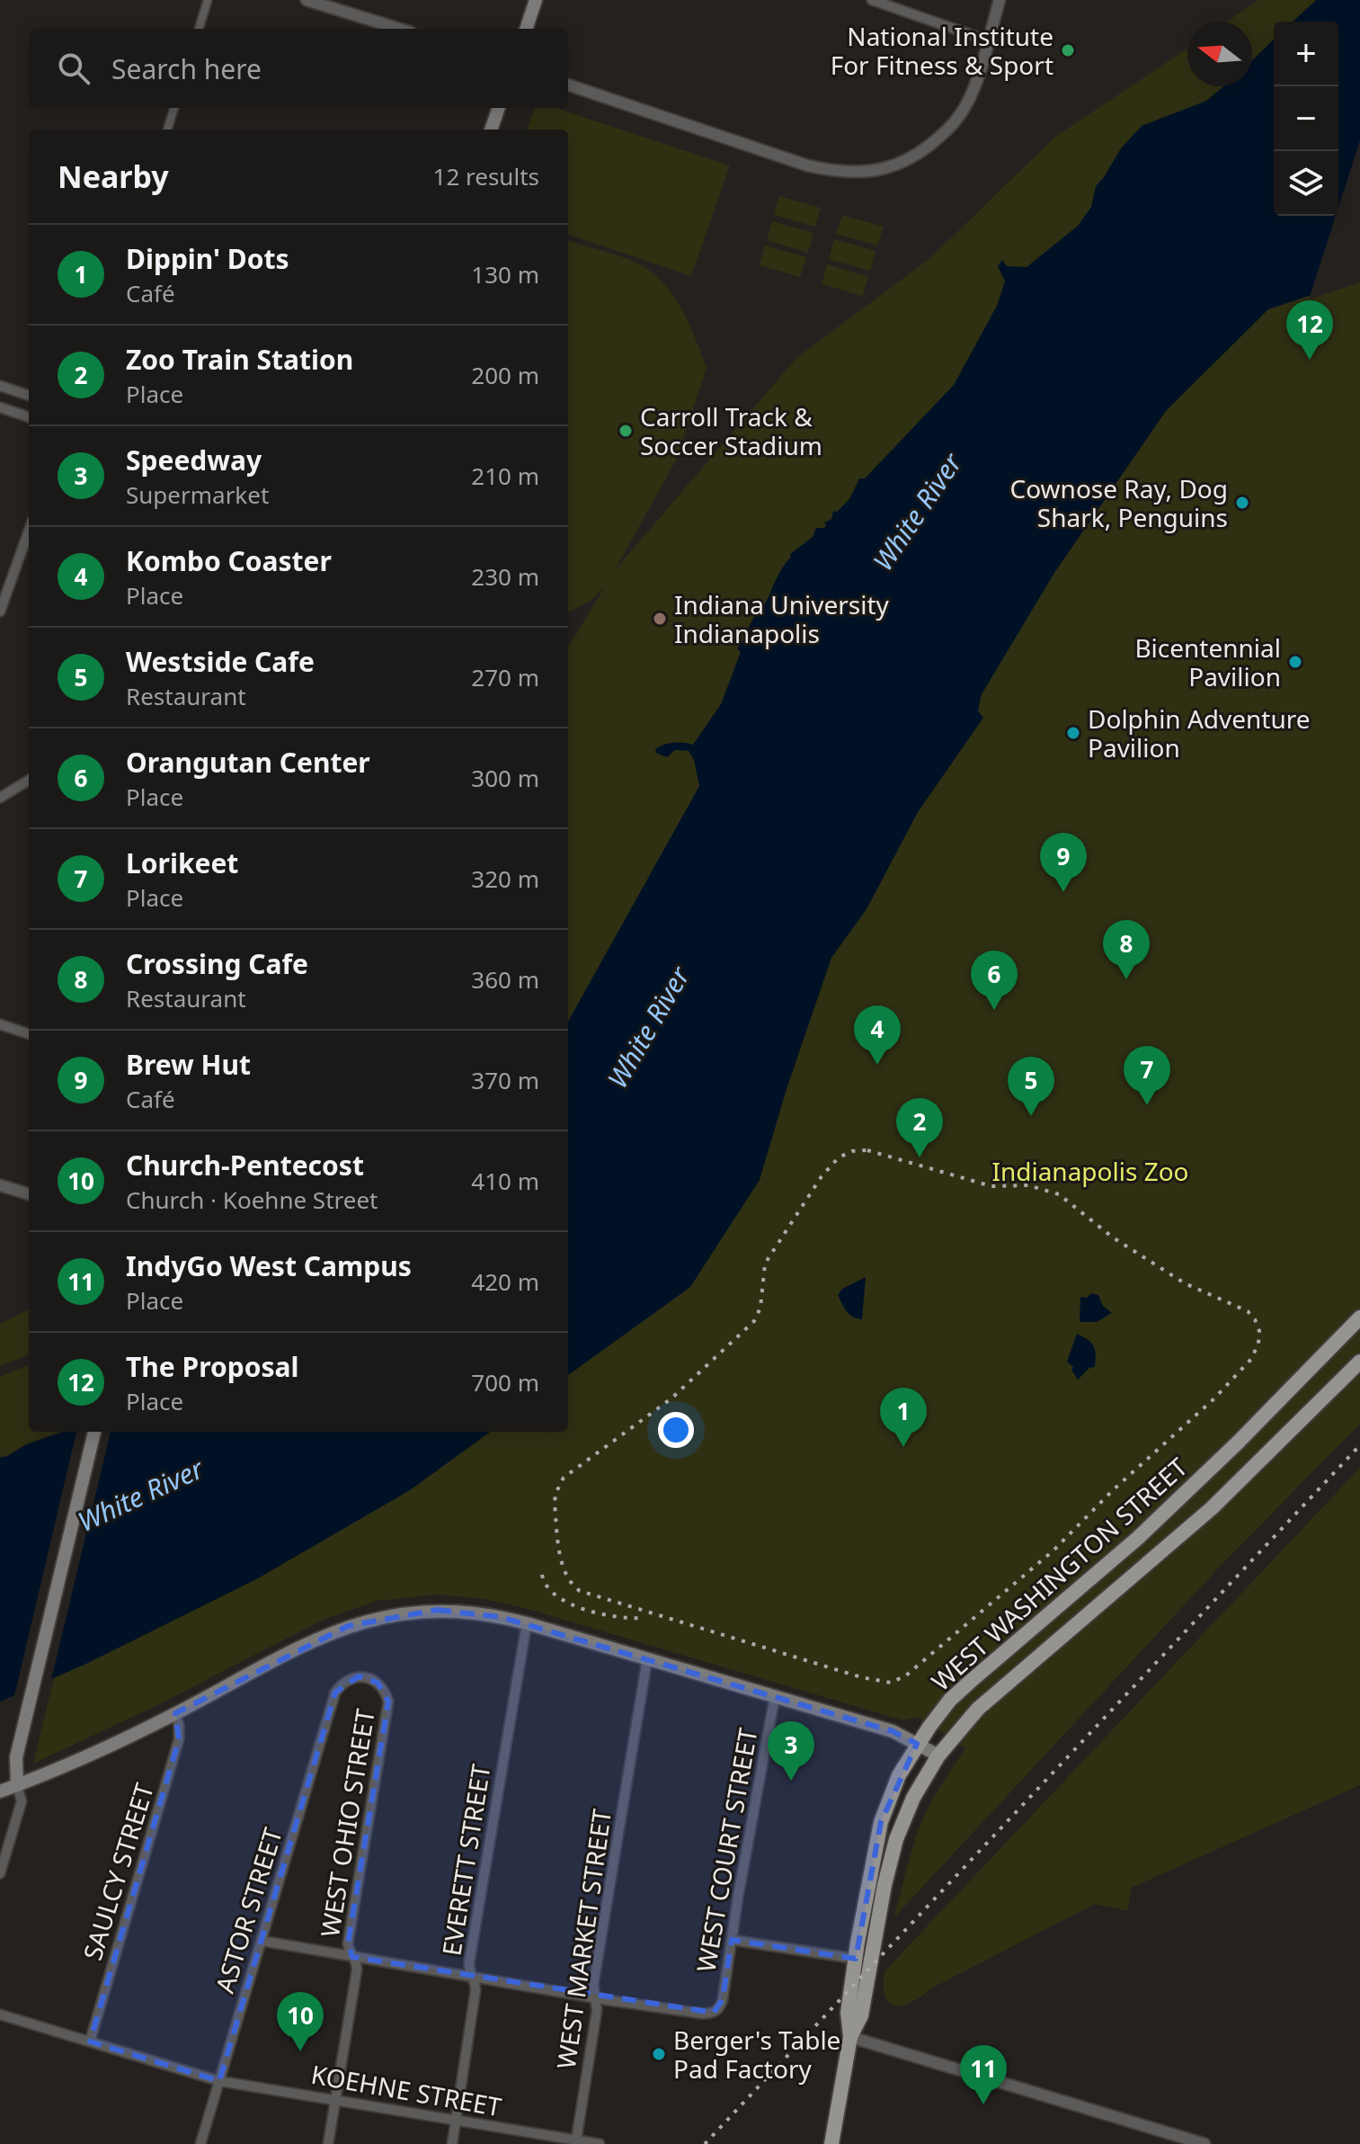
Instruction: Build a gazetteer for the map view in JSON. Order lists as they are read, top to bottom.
{
  "streets": {
    "main road": ["WEST WASHINGTON STREET"],
    "street": [
      "WEST OHIO STREET",
      "WEST COURT STREET",
      "EVERETT STREET",
      "SAULCY STREET",
      "ASTOR STREET",
      "WEST MARKET STREET",
      "KOEHNE STREET"
    ]
  },
  "crossings": [
    ["WEST OHIO STREET", "ASTOR STREET"],
    ["WEST OHIO STREET", "KOEHNE STREET"],
    ["WEST COURT STREET", "WEST MARKET STREET"],
    ["EVERETT STREET", "KOEHNE STREET"],
    ["SAULCY STREET", "KOEHNE STREET"],
    ["ASTOR STREET", "KOEHNE STREET"],
    ["WEST MARKET STREET", "KOEHNE STREET"]
  ],
  "water": ["White River"],
  "parks": ["Indianapolis Zoo"],
  "places": [
    "National Institute For Fitness & Sport",
    "Carroll Track & Soccer Stadium",
    "Cownose Ray, Dog Shark, Penguins",
    "Indiana University Indianapolis",
    "Bicentennial Pavilion",
    "Dolphin Adventure Pavilion",
    "Berger's Table Pad Factory"
  ],
  "north": "left",
  "page": {
    "map_buttons": ["+", "−"],
    "search": "Search here",
    "heading": ["Nearby", "12 results"],
    "list": [
      {
        "mark": "1",
        "name": "Dippin' Dots",
        "note": "Café",
        "value": "130 m"
      },
      {
        "mark": "2",
        "name": "Zoo Train Station",
        "note": "Place",
        "value": "200 m"
      },
      {
        "mark": "3",
        "name": "Speedway",
        "note": "Supermarket",
        "value": "210 m"
      },
      {
        "mark": "4",
        "name": "Kombo Coaster",
        "note": "Place",
        "value": "230 m"
      },
      {
        "mark": "5",
        "name": "Westside Cafe",
        "note": "Restaurant",
        "value": "270 m"
      },
      {
        "mark": "6",
        "name": "Orangutan Center",
        "note": "Place",
        "value": "300 m"
      },
      {
        "mark": "7",
        "name": "Lorikeet",
        "note": "Place",
        "value": "320 m"
      },
      {
        "mark": "8",
        "name": "Crossing Cafe",
        "note": "Restaurant",
        "value": "360 m"
      },
      {
        "mark": "9",
        "name": "Brew Hut",
        "note": "Café",
        "value": "370 m"
      },
      {
        "mark": "10",
        "name": "Church-Pentecost",
        "note": "Church · Koehne Street",
        "value": "410 m"
      },
      {
        "mark": "11",
        "name": "IndyGo West Campus",
        "note": "Place",
        "value": "420 m"
      },
      {
        "mark": "12",
        "name": "The Proposal",
        "note": "Place",
        "value": "700 m"
      }
    ],
    "pins": [
      "12",
      "9",
      "8",
      "6",
      "4",
      "7",
      "5",
      "2",
      "1",
      "3",
      "10",
      "11"
    ]
  }
}
